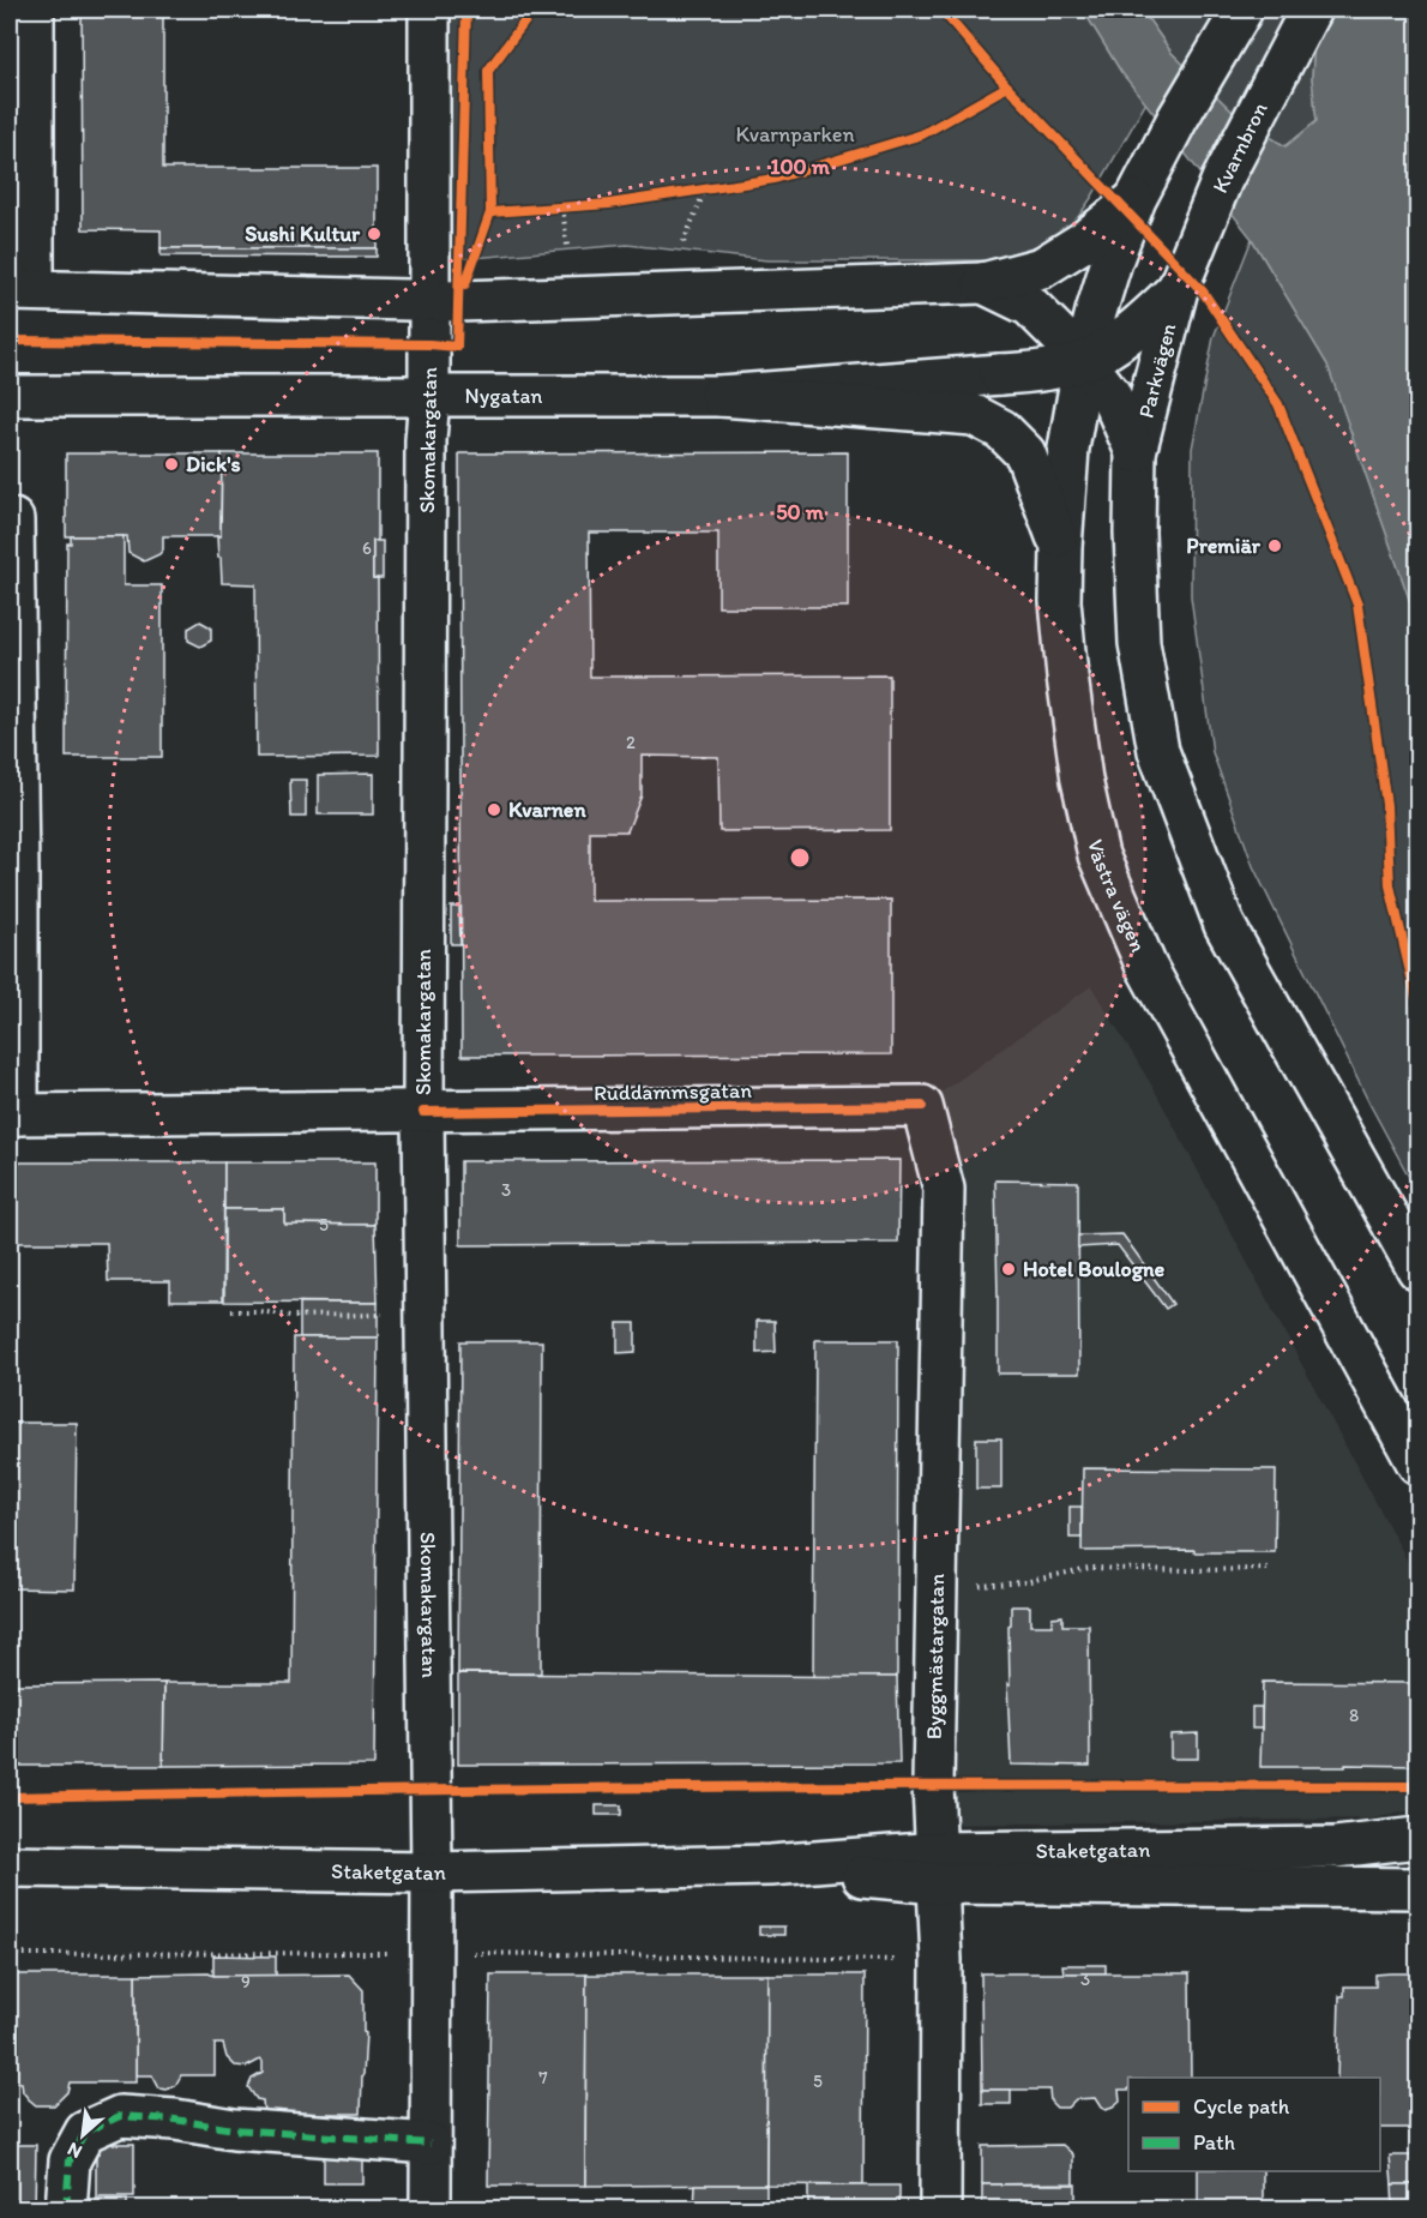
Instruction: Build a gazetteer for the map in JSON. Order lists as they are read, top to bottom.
{
  "streets": {
    "street": [
      "Kvarnbron",
      "Parkvägen",
      "Nygatan",
      "Skomakargatan",
      "Västra vägen",
      "Ruddammsgatan",
      "Byggmästargatan",
      "Staketgatan"
    ]
  },
  "crossings": [
    ["Kvarnbron", "Parkvägen"],
    ["Kvarnbron", "Nygatan"],
    ["Parkvägen", "Nygatan"],
    ["Nygatan", "Skomakargatan"],
    ["Nygatan", "Västra vägen"],
    ["Skomakargatan", "Ruddammsgatan"],
    ["Skomakargatan", "Staketgatan"],
    ["Ruddammsgatan", "Byggmästargatan"],
    ["Byggmästargatan", "Staketgatan"]
  ],
  "parks": ["Kvarnparken"],
  "places": [
    "Sushi Kultur",
    "Dick's",
    "Premiär",
    "Kvarnen",
    "Hotel Boulogne"
  ],
  "house_numbers": [
    "6",
    "2",
    "3",
    "5",
    "8",
    "3",
    "9",
    "7",
    "5"
  ],
  "legend": ["Cycle path", "Path"],
  "north": "bottom left",
  "rings": ["100 m", "50 m"]
}
